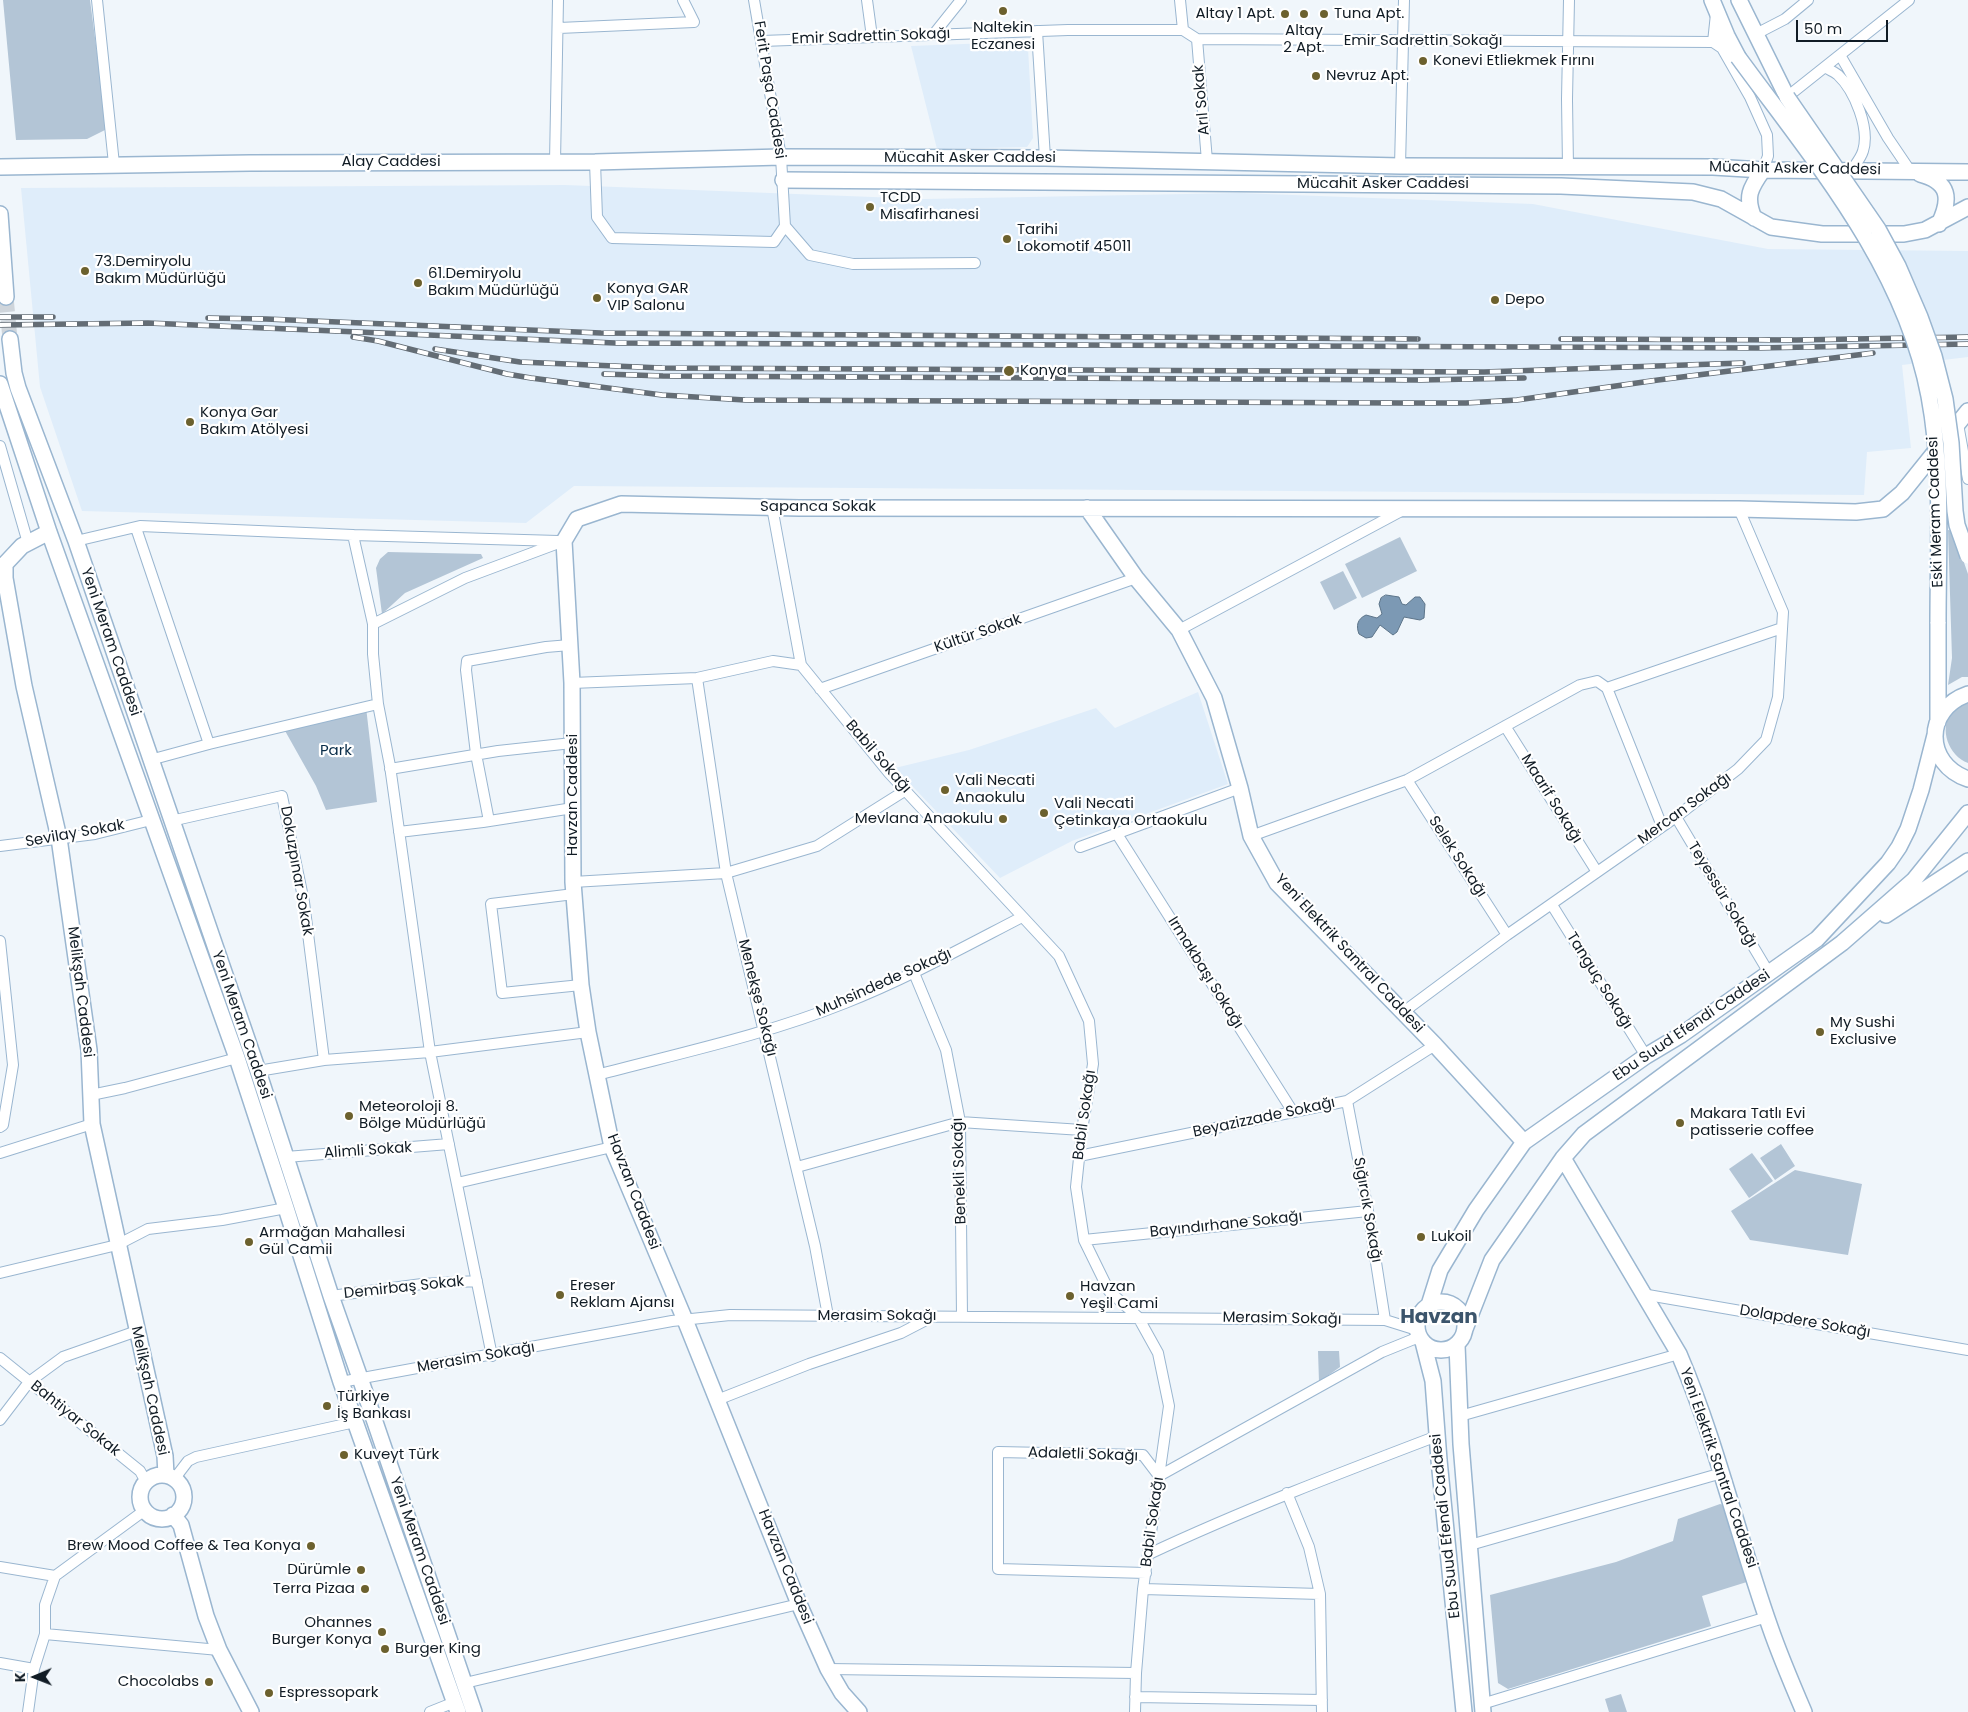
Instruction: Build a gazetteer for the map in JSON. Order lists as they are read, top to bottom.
{
  "streets": {
    "main road": [
      "Mücahit Asker Caddesi",
      "Alay Caddesi",
      "Sapanca Sokak",
      "Eski Meram Caddesi",
      "Yeni Meram Caddesi",
      "Havzan Caddesi",
      "Yeni Elektrik Santral Caddesi",
      "Melikşah Caddesi",
      "Ebu Suud Efendi Caddesi"
    ],
    "street": [
      "Emir Sadrettin Sokağı",
      "Ferit Paşa Caddesi",
      "Arıl Sokak",
      "Kültür Sokak",
      "Babil Sokağı",
      "Maarif Sokağı",
      "Mercan Sokağı",
      "Sevilay Sokak",
      "Selek Sokağı",
      "Dokuzpınar Sokak",
      "Teyessür Sokağı",
      "Irmakbaşı Sokağı",
      "Tanguç Sokağı",
      "Muhsindede Sokağı",
      "Menekşe Sokağı",
      "Beyazizzade Sokağı",
      "Alimli Sokak",
      "Benekli Sokağı",
      "Sığırcık Sokağı",
      "Bayındırhane Sokağı",
      "Demirbaş Sokak",
      "Merasim Sokağı",
      "Dolapdere Sokağı",
      "Bahtiyar Sokak",
      "Adaletli Sokağı"
    ]
  },
  "crossings": [
    ["Emir Sadrettin Sokağı", "Ferit Paşa Caddesi"],
    ["Emir Sadrettin Sokağı", "Arıl Sokak"],
    ["Emir Sadrettin Sokağı", "Eski Meram Caddesi"],
    ["Ferit Paşa Caddesi", "Mücahit Asker Caddesi"],
    ["Ferit Paşa Caddesi", "Alay Caddesi"],
    ["Arıl Sokak", "Mücahit Asker Caddesi"],
    ["Mücahit Asker Caddesi", "Alay Caddesi"],
    ["Sapanca Sokak", "Babil Sokağı"],
    ["Sapanca Sokak", "Havzan Caddesi"],
    ["Sapanca Sokak", "Mercan Sokağı"],
    ["Sapanca Sokak", "Yeni Elektrik Santral Caddesi"],
    ["Eski Meram Caddesi", "Ebu Suud Efendi Caddesi"],
    ["Kültür Sokak", "Babil Sokağı"],
    ["Kültür Sokak", "Yeni Elektrik Santral Caddesi"],
    ["Yeni Meram Caddesi", "Sevilay Sokak"],
    ["Yeni Meram Caddesi", "Dokuzpınar Sokak"],
    ["Yeni Meram Caddesi", "Melikşah Caddesi"],
    ["Yeni Meram Caddesi", "Alimli Sokak"],
    ["Yeni Meram Caddesi", "Demirbaş Sokak"],
    ["Yeni Meram Caddesi", "Merasim Sokağı"],
    ["Babil Sokağı", "Muhsindede Sokağı"],
    ["Babil Sokağı", "Beyazizzade Sokağı"],
    ["Babil Sokağı", "Bayındırhane Sokağı"],
    ["Babil Sokağı", "Merasim Sokağı"],
    ["Babil Sokağı", "Adaletli Sokağı"],
    ["Havzan Caddesi", "Muhsindede Sokağı"],
    ["Havzan Caddesi", "Merasim Sokağı"],
    ["Maarif Sokağı", "Mercan Sokağı"],
    ["Mercan Sokağı", "Selek Sokağı"],
    ["Mercan Sokağı", "Teyessür Sokağı"],
    ["Mercan Sokağı", "Yeni Elektrik Santral Caddesi"],
    ["Mercan Sokağı", "Tanguç Sokağı"],
    ["Sevilay Sokak", "Melikşah Caddesi"],
    ["Teyessür Sokağı", "Ebu Suud Efendi Caddesi"],
    ["Yeni Elektrik Santral Caddesi", "Ebu Suud Efendi Caddesi"],
    ["Yeni Elektrik Santral Caddesi", "Beyazizzade Sokağı"],
    ["Yeni Elektrik Santral Caddesi", "Dolapdere Sokağı"],
    ["Irmakbaşı Sokağı", "Beyazizzade Sokağı"],
    ["Tanguç Sokağı", "Ebu Suud Efendi Caddesi"],
    ["Muhsindede Sokağı", "Menekşe Sokağı"],
    ["Muhsindede Sokağı", "Benekli Sokağı"],
    ["Melikşah Caddesi", "Bahtiyar Sokak"],
    ["Menekşe Sokağı", "Merasim Sokağı"],
    ["Ebu Suud Efendi Caddesi", "Merasim Sokağı"],
    ["Beyazizzade Sokağı", "Sığırcık Sokağı"],
    ["Benekli Sokağı", "Merasim Sokağı"],
    ["Sığırcık Sokağı", "Bayındırhane Sokağı"],
    ["Sığırcık Sokağı", "Merasim Sokağı"]
  ],
  "districts": ["Havzan"],
  "parks": ["Park"],
  "places": [
    "Naltekin Eczanesi",
    "Altay 1 Apt.",
    "Altay 2 Apt.",
    "Tuna Apt.",
    "Konevi Etliekmek Fırını",
    "Nevruz Apt.",
    "TCDD Misafirhanesi",
    "Tarihi Lokomotif 45011",
    "73.Demiryolu Bakım Müdürlüğü",
    "61.Demiryolu Bakım Müdürlüğü",
    "Konya GAR VIP Salonu",
    "Depo",
    "Konya",
    "Konya Gar Bakım Atölyesi",
    "Vali Necati Anaokulu",
    "Vali Necati Çetinkaya Ortaokulu",
    "Mevlana Anaokulu",
    "My Sushi Exclusive",
    "Meteoroloji 8. Bölge Müdürlüğü",
    "Makara Tatlı Evi patisserie coffee",
    "Lukoil",
    "Armağan Mahallesi Gül Camii",
    "Ereser Reklam Ajansı",
    "Havzan Yeşil Cami",
    "Türkiye İş Bankası",
    "Kuveyt Türk",
    "Brew Mood Coffee & Tea Konya",
    "Dürümle",
    "Terra Pizaa",
    "Ohannes Burger Konya",
    "Burger King",
    "Chocolabs",
    "Espressopark"
  ],
  "scale_bar": "50 m",
  "north": "left"
}
